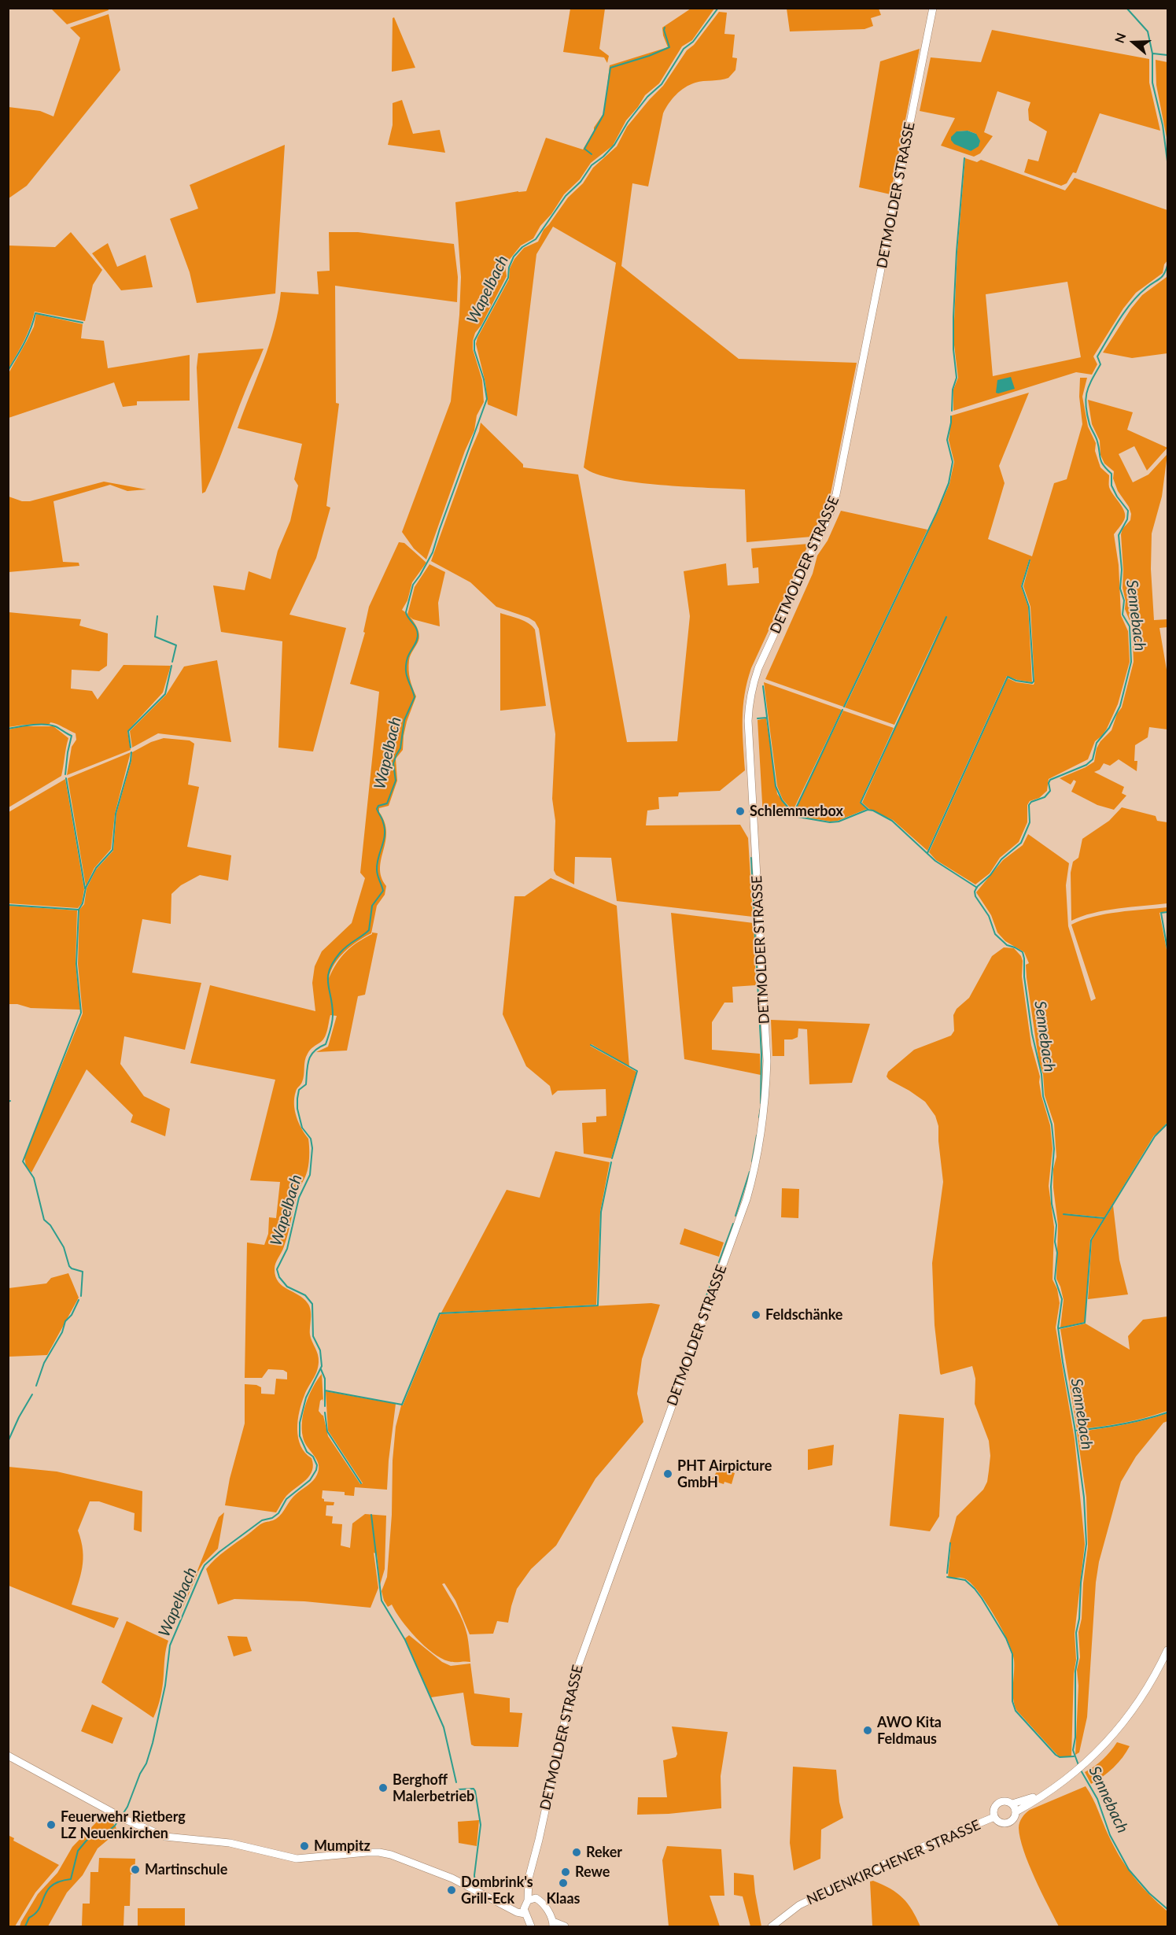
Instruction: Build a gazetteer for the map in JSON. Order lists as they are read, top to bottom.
{
  "streets": {
    "main road": ["DETMOLDER STRASSE", "NEUENKIRCHENER STRASSE"]
  },
  "water": ["Wapelbach", "Sennebach"],
  "places": [
    "Schlemmerbox",
    "Feldschänke",
    "PHT Airpicture GmbH",
    "AWO Kita Feldmaus",
    "Berghoff Malerbetrieb",
    "Feuerwehr Rietberg LZ Neuenkirchen",
    "Mumpitz",
    "Reker",
    "Martinschule",
    "Rewe",
    "Klaas",
    "Dombrink's Grill-Eck"
  ],
  "north": "left"
}
